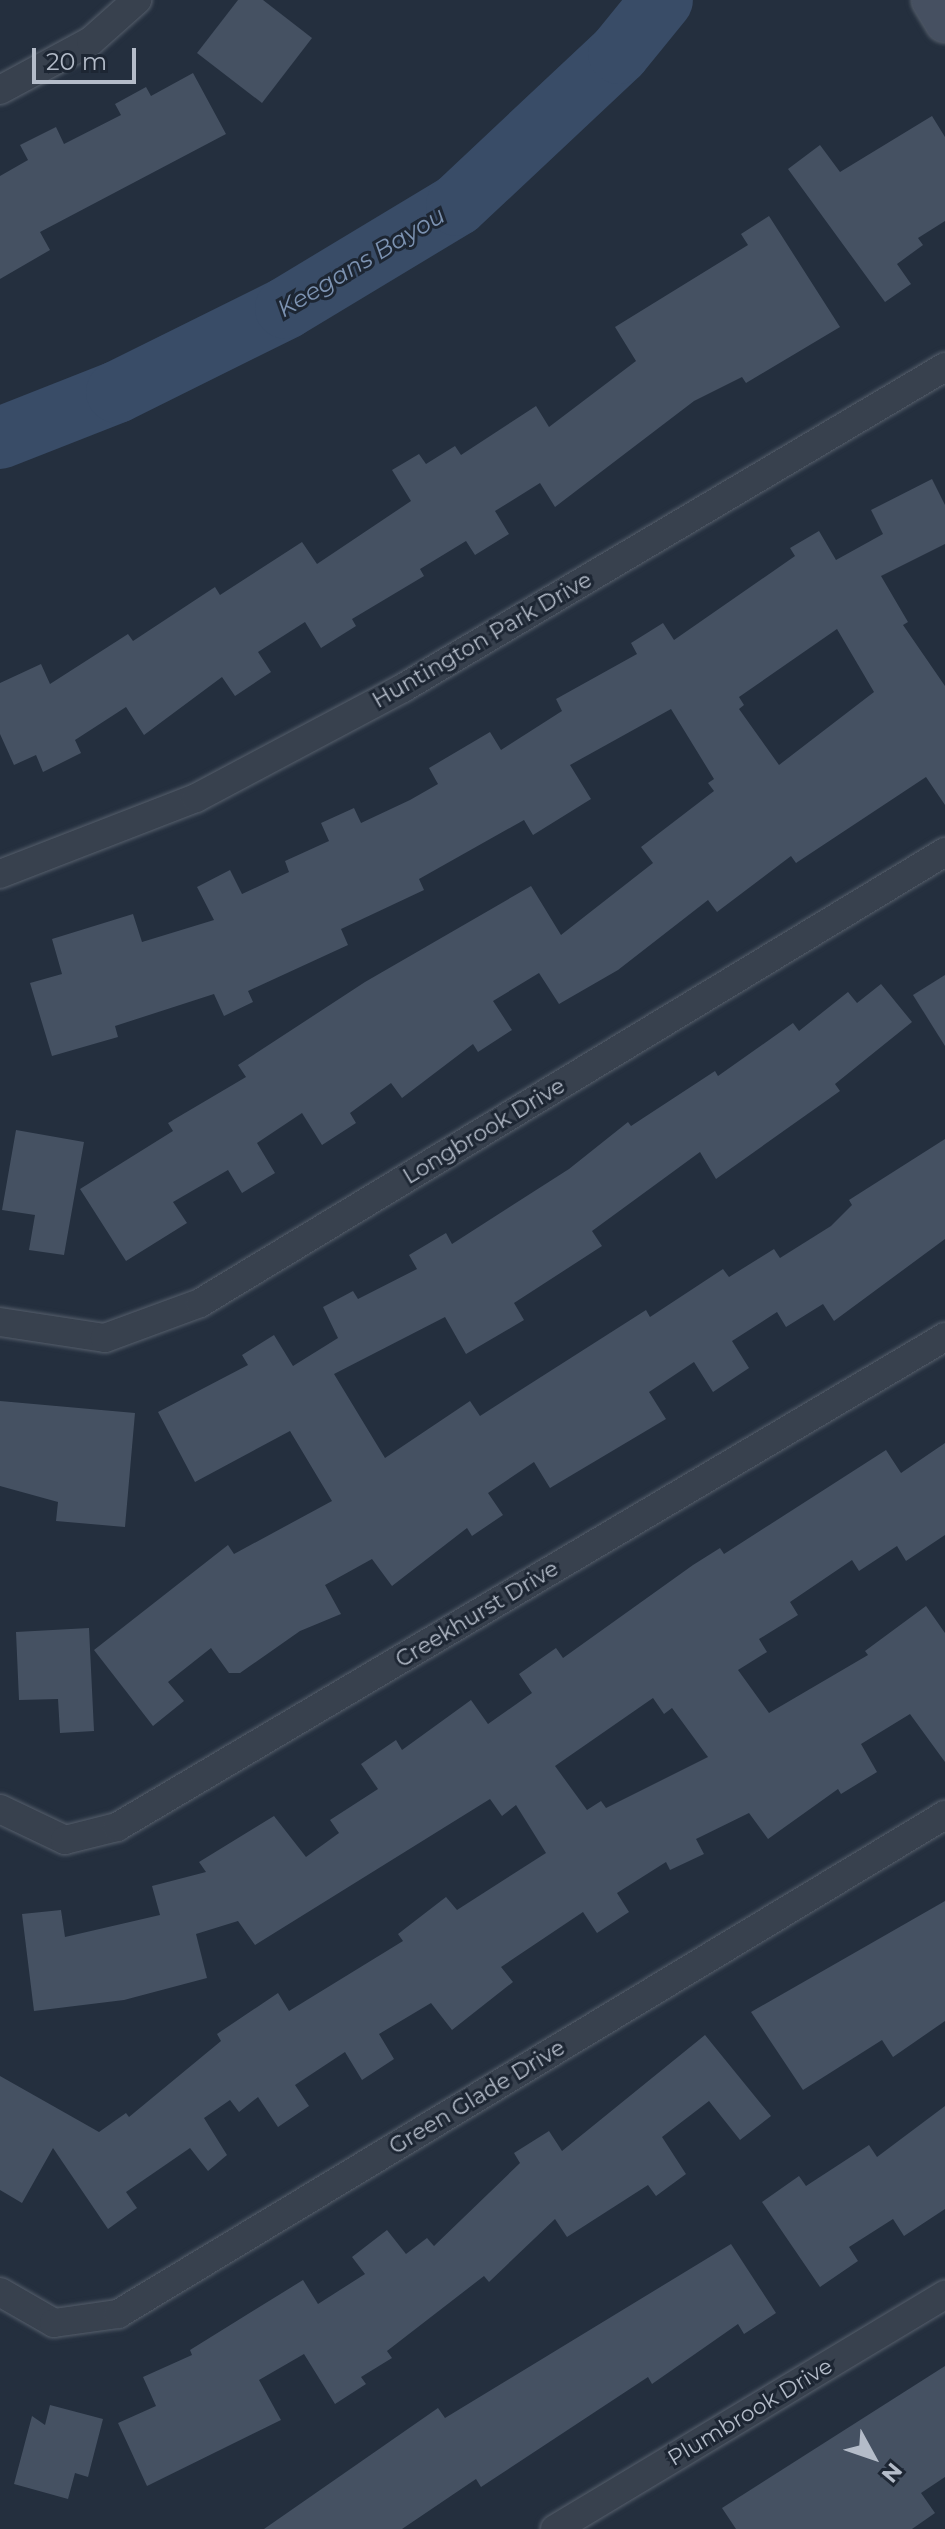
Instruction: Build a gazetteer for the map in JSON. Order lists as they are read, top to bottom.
{
  "streets": {
    "street": [
      "Huntington Park Drive",
      "Longbrook Drive",
      "Creekhurst Drive",
      "Green Glade Drive",
      "Plumbrook Drive"
    ]
  },
  "water": ["Keegans Bayou"],
  "scale_bar": "20 m",
  "north": "bottom right"
}
